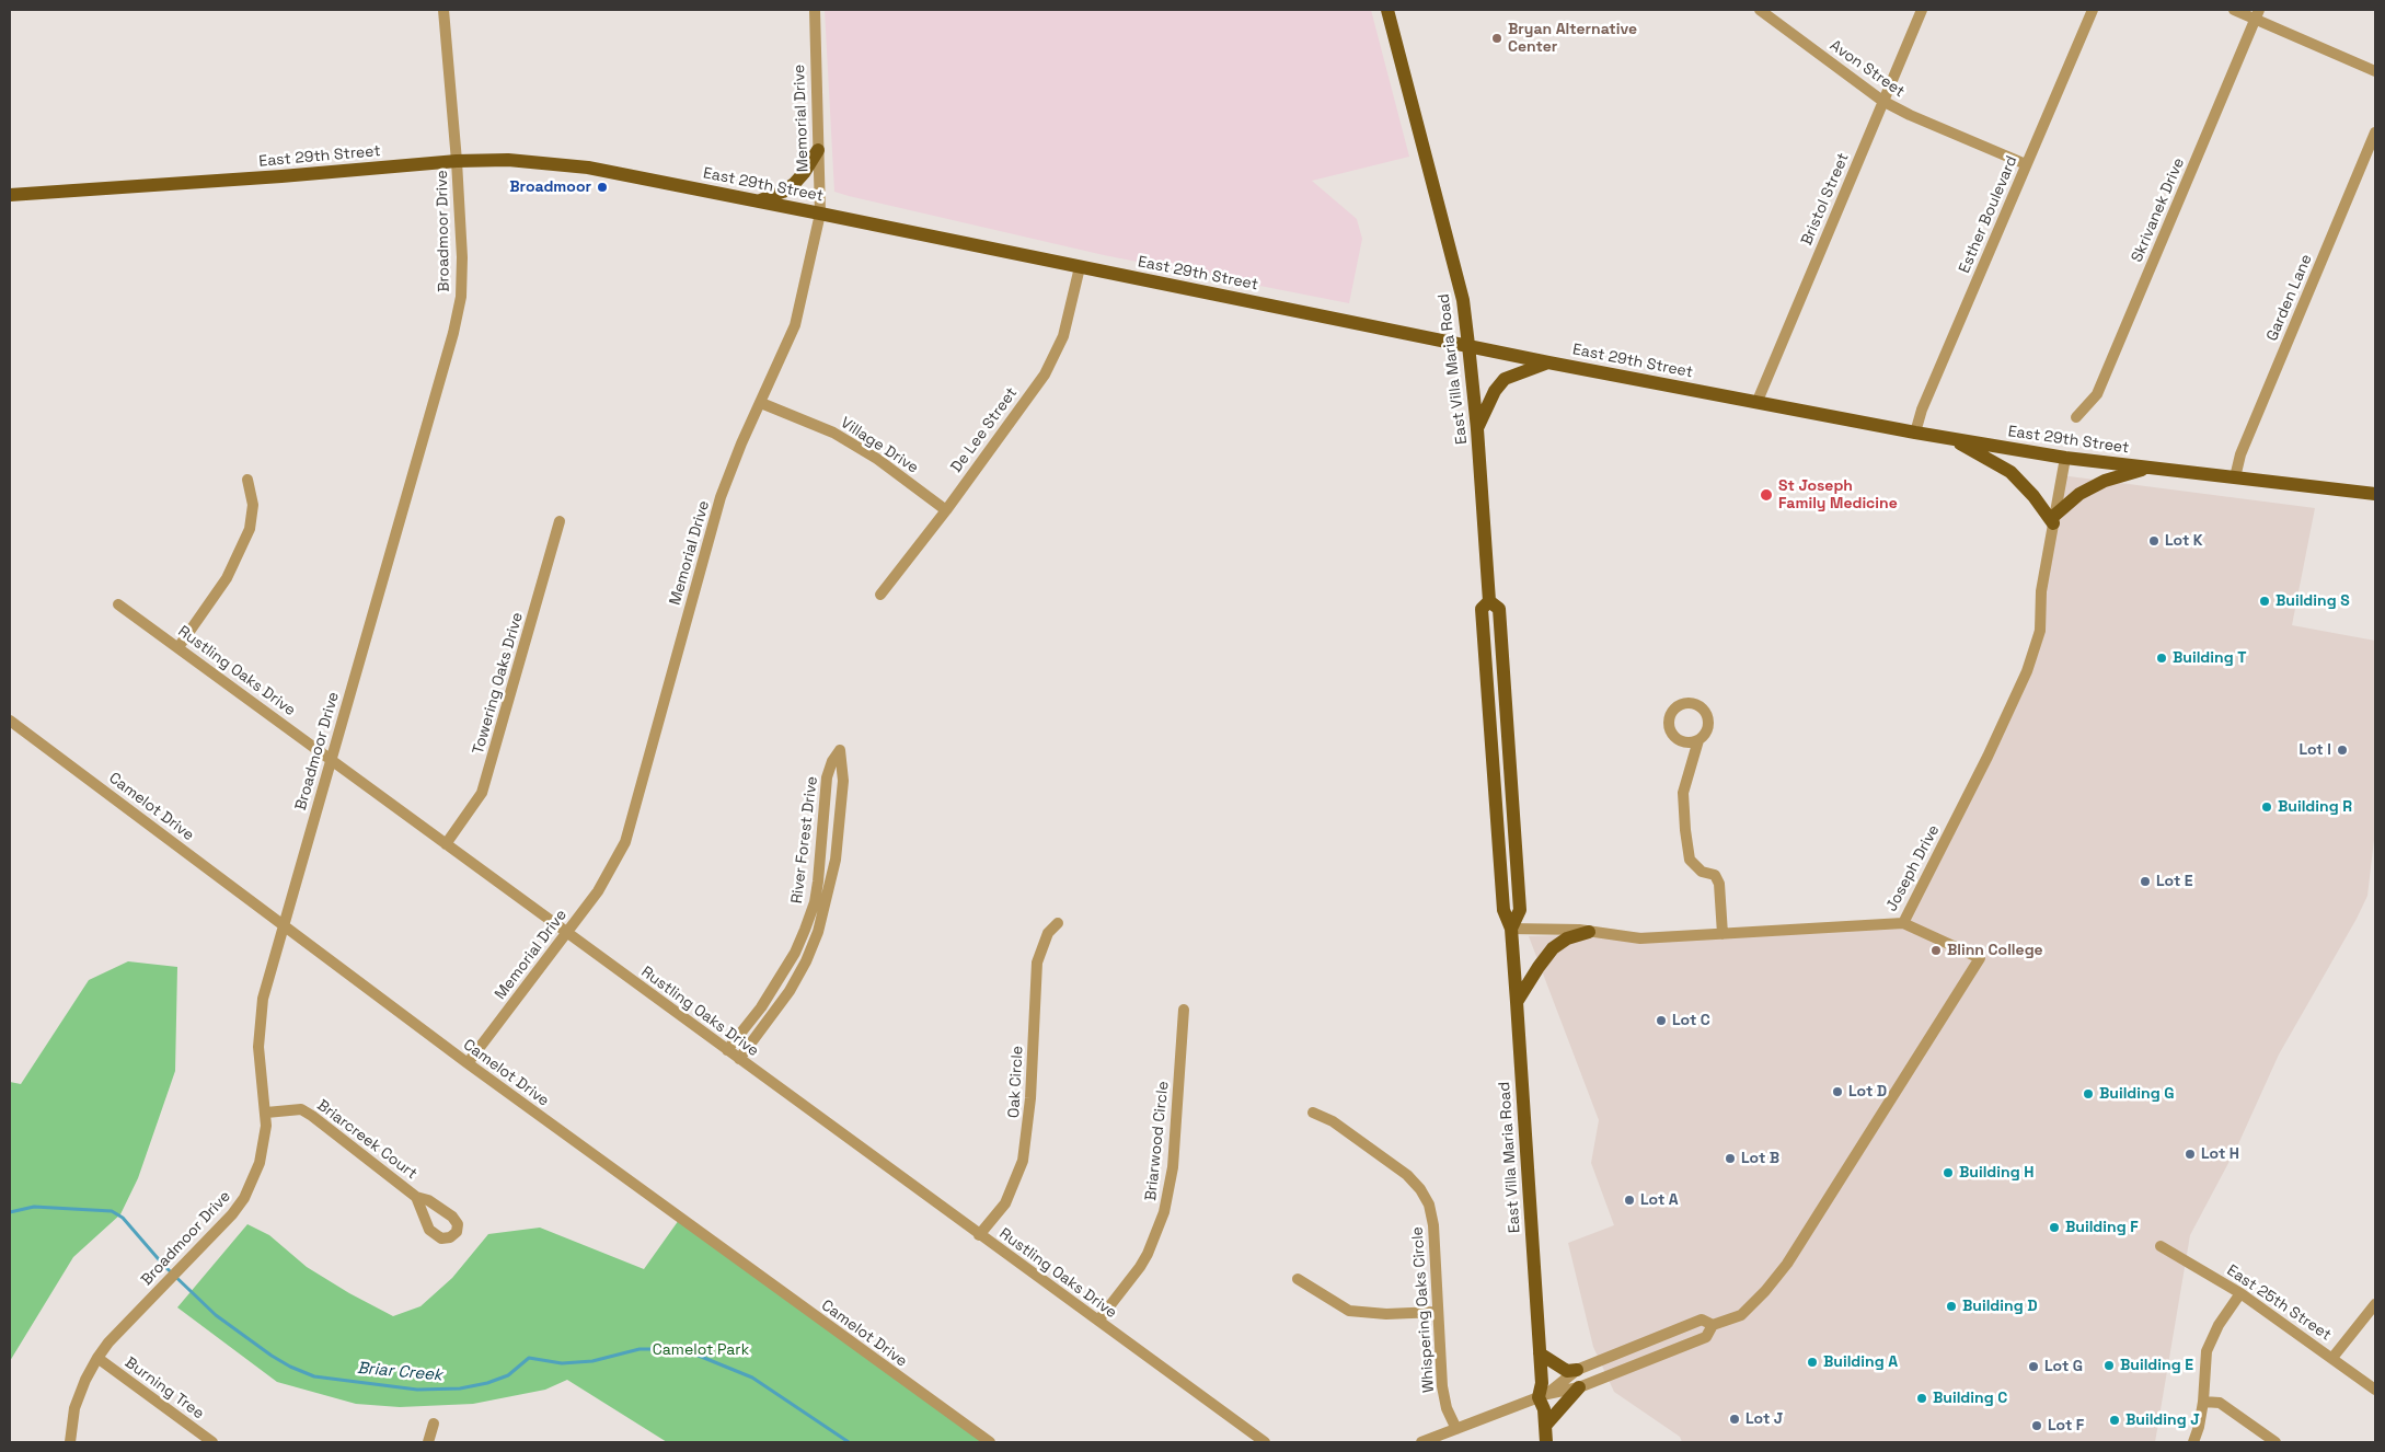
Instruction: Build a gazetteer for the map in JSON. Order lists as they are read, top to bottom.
{
  "streets": {
    "main road": ["East 29th Street", "East Villa Maria Road"],
    "street": [
      "Avon Street",
      "Memorial Drive",
      "Bristol Street",
      "Skrivanek Drive",
      "Esther Boulevard",
      "Broadmoor Drive",
      "Garden Lane",
      "De Lee Street",
      "Village Drive",
      "Rustling Oaks Drive",
      "Towering Oaks Drive",
      "Camelot Drive",
      "River Forest Drive",
      "Joseph Drive",
      "Oak Circle",
      "Briarcreek Court",
      "Briarwood Circle",
      "East 25th Street",
      "Whispering Oaks Circle",
      "Burning Tree"
    ]
  },
  "crossings": [
    ["Avon Street", "Bristol Street"],
    ["Avon Street", "Esther Boulevard"],
    ["Memorial Drive", "East 29th Street"],
    ["Memorial Drive", "Village Drive"],
    ["Memorial Drive", "Rustling Oaks Drive"],
    ["Memorial Drive", "Camelot Drive"],
    ["East 29th Street", "Bristol Street"],
    ["East 29th Street", "Esther Boulevard"],
    ["East 29th Street", "Broadmoor Drive"],
    ["East 29th Street", "Garden Lane"],
    ["East 29th Street", "East Villa Maria Road"],
    ["East 29th Street", "De Lee Street"],
    ["East 29th Street", "Joseph Drive"],
    ["Broadmoor Drive", "Rustling Oaks Drive"],
    ["Broadmoor Drive", "Camelot Drive"],
    ["Broadmoor Drive", "Briarcreek Court"],
    ["Broadmoor Drive", "Burning Tree"],
    ["East Villa Maria Road", "Joseph Drive"],
    ["De Lee Street", "Village Drive"],
    ["Rustling Oaks Drive", "Towering Oaks Drive"],
    ["Rustling Oaks Drive", "River Forest Drive"],
    ["Rustling Oaks Drive", "Oak Circle"],
    ["Rustling Oaks Drive", "Briarwood Circle"]
  ],
  "water": ["Briar Creek"],
  "parks": ["Camelot Park"],
  "places": [
    "Bryan Alternative Center",
    "Broadmoor",
    "St Joseph Family Medicine",
    "Lot K",
    "Building S",
    "Building T",
    "Lot I",
    "Building R",
    "Lot E",
    "Blinn College",
    "Lot C",
    "Lot D",
    "Building G",
    "Lot H",
    "Lot B",
    "Building H",
    "Lot A",
    "Building F",
    "Building D",
    "Building A",
    "Building E",
    "Lot G",
    "Building C",
    "Lot J",
    "Building J",
    "Lot F"
  ]
}
